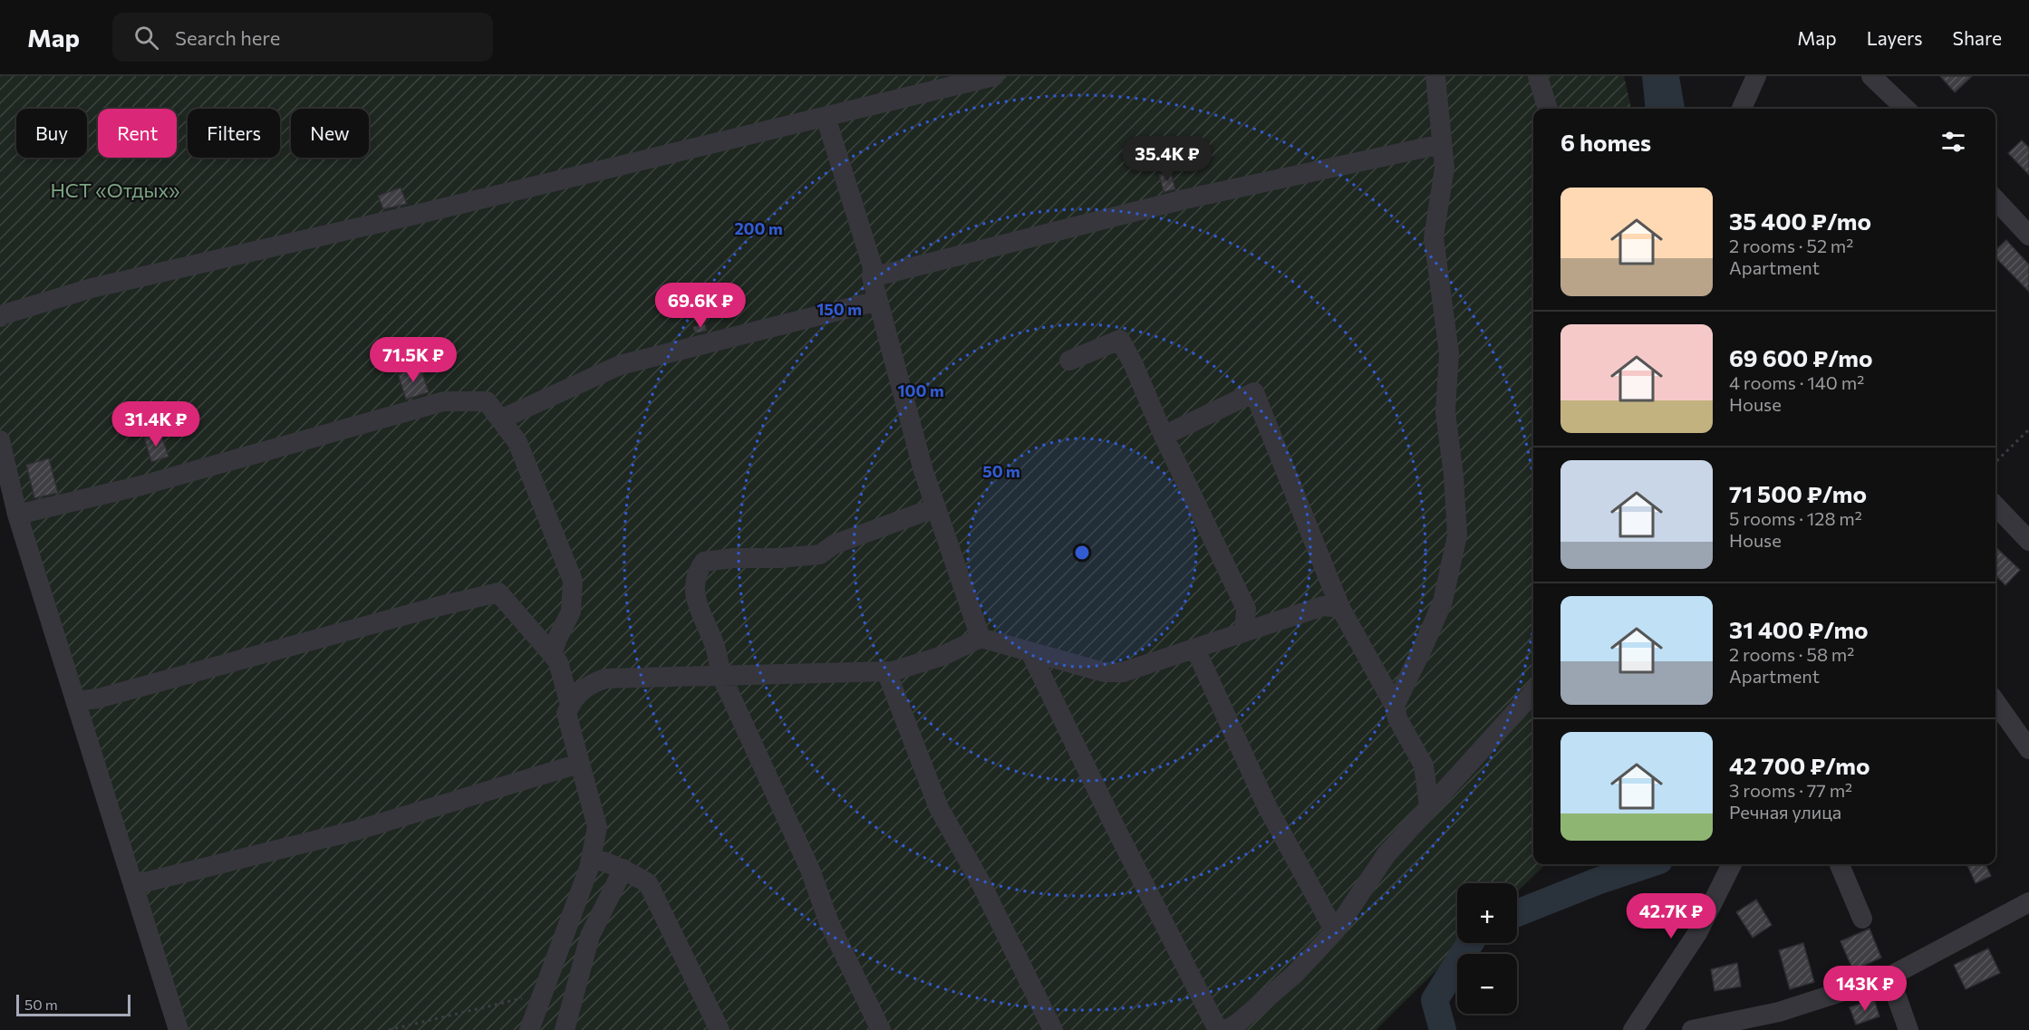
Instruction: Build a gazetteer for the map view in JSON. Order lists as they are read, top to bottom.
{
  "parks": ["НСТ «Отдых»"],
  "scale_bar": "50 m",
  "page": {
    "header": "Map",
    "search": "Search here",
    "nav": ["Map", "Layers", "Share"],
    "chip": [
      "Buy",
      "Rent",
      "Filters",
      "New"
    ],
    "heading": "6 homes",
    "price": [
      "35.4K ₽",
      "69.6K ₽",
      "71.5K ₽",
      "31.4K ₽",
      "42.7K ₽",
      "143K ₽"
    ],
    "list": [
      {
        "name": "35 400 ₽/mo",
        "note": "2 rooms · 52 m² · Apartment"
      },
      {
        "name": "69 600 ₽/mo",
        "note": "4 rooms · 140 m² · House"
      },
      {
        "name": "71 500 ₽/mo",
        "note": "5 rooms · 128 m² · House"
      },
      {
        "name": "31 400 ₽/mo",
        "note": "2 rooms · 58 m² · Apartment"
      },
      {
        "name": "42 700 ₽/mo",
        "note": "3 rooms · 77 m² · Речная улица"
      }
    ],
    "map_buttons": ["+", "−"],
    "scale": "50 m"
  },
  "rings": [
    "200 m",
    "150 m",
    "100 m",
    "50 m"
  ]
}
